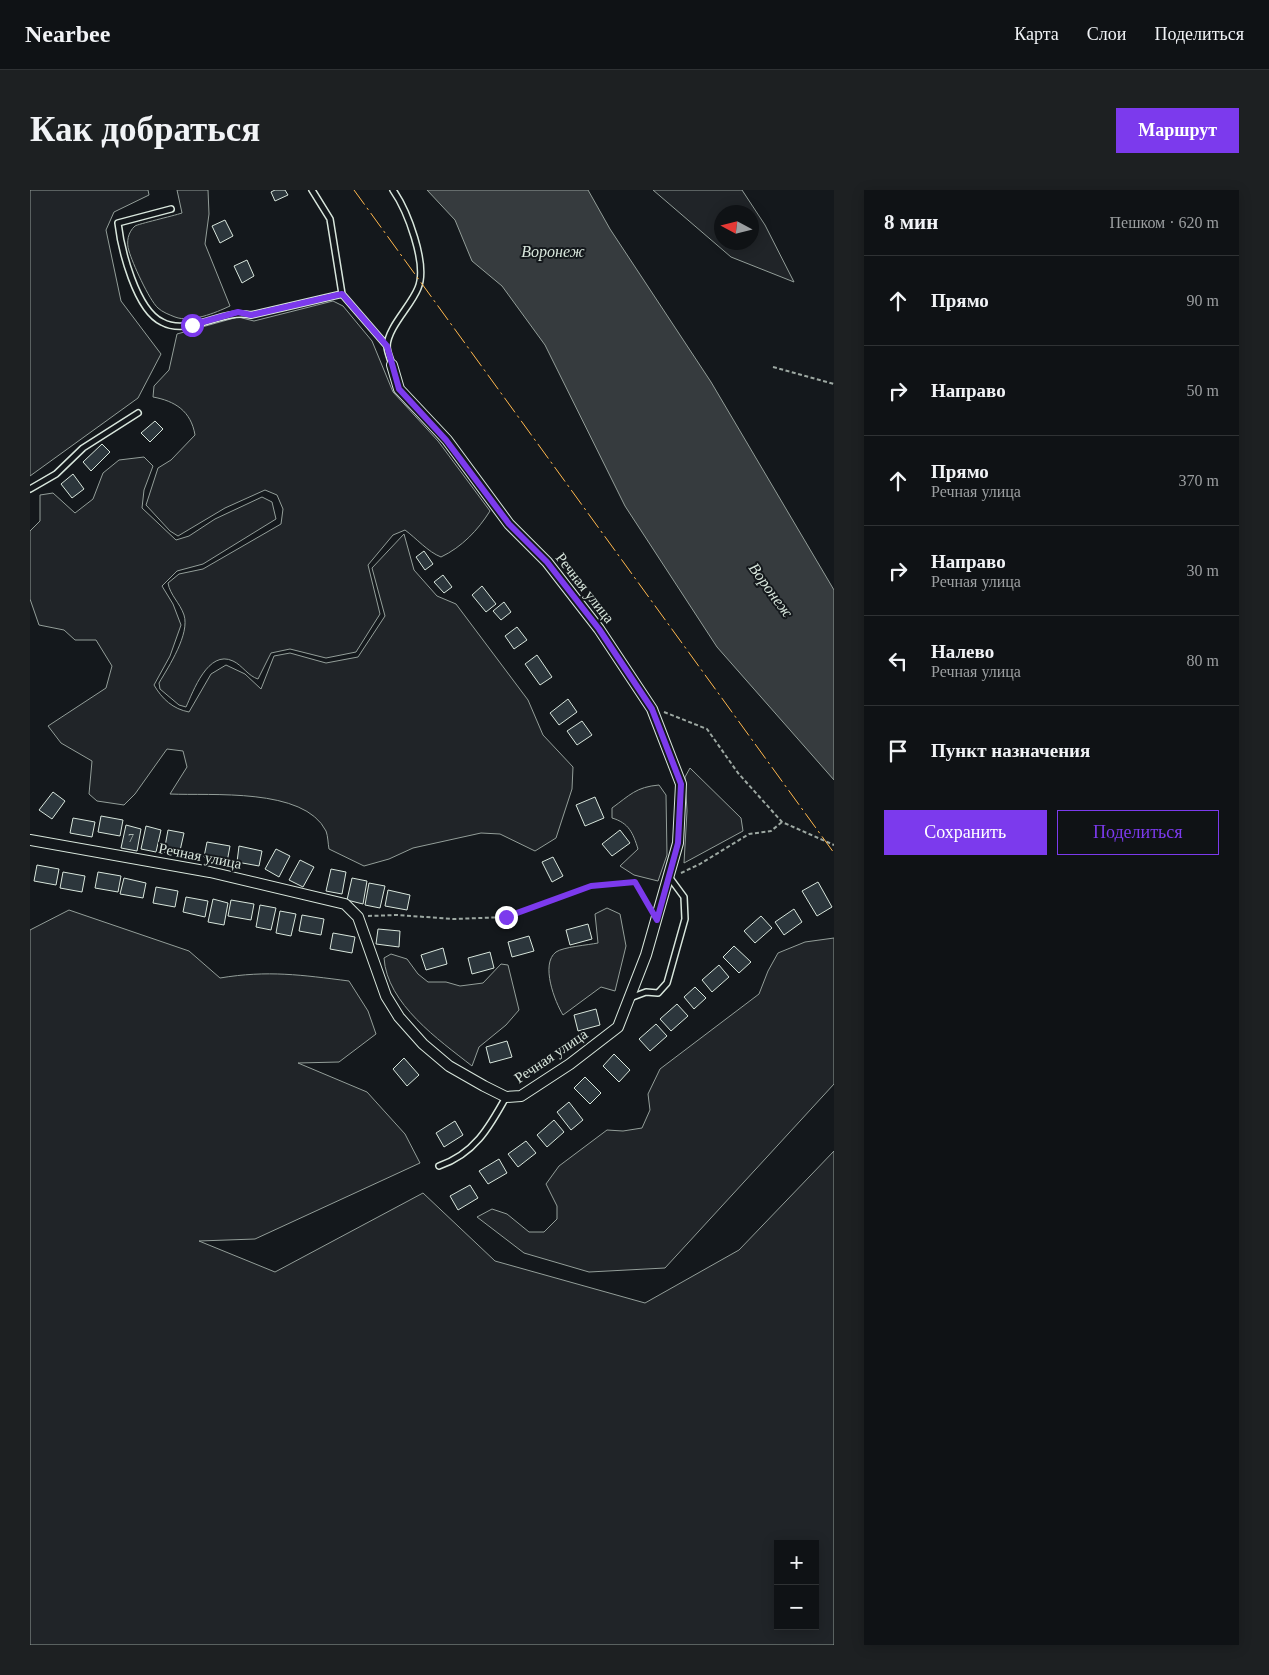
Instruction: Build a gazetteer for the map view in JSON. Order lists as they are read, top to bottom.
{
  "streets": {
    "street": ["Речная улица"]
  },
  "water": ["Воронеж"],
  "house_numbers": ["7"],
  "north": "left",
  "page": {
    "header": "Nearbee",
    "nav": ["Карта", "Слои", "Поделиться"],
    "buttons": [
      "Маршрут",
      ["Сохранить", "Поделиться"]
    ],
    "title": "Как добраться",
    "heading": ["8 мин", "Пешком · 620 m"],
    "list": [
      ["Прямо", "90 m"],
      ["Направо", "50 m"],
      ["Прямо", "Речная улица", "370 m"],
      ["Направо", "Речная улица", "30 m"],
      ["Налево", "Речная улица", "80 m"],
      "Пункт назначения"
    ],
    "map_buttons": ["+", "−"]
  }
}
